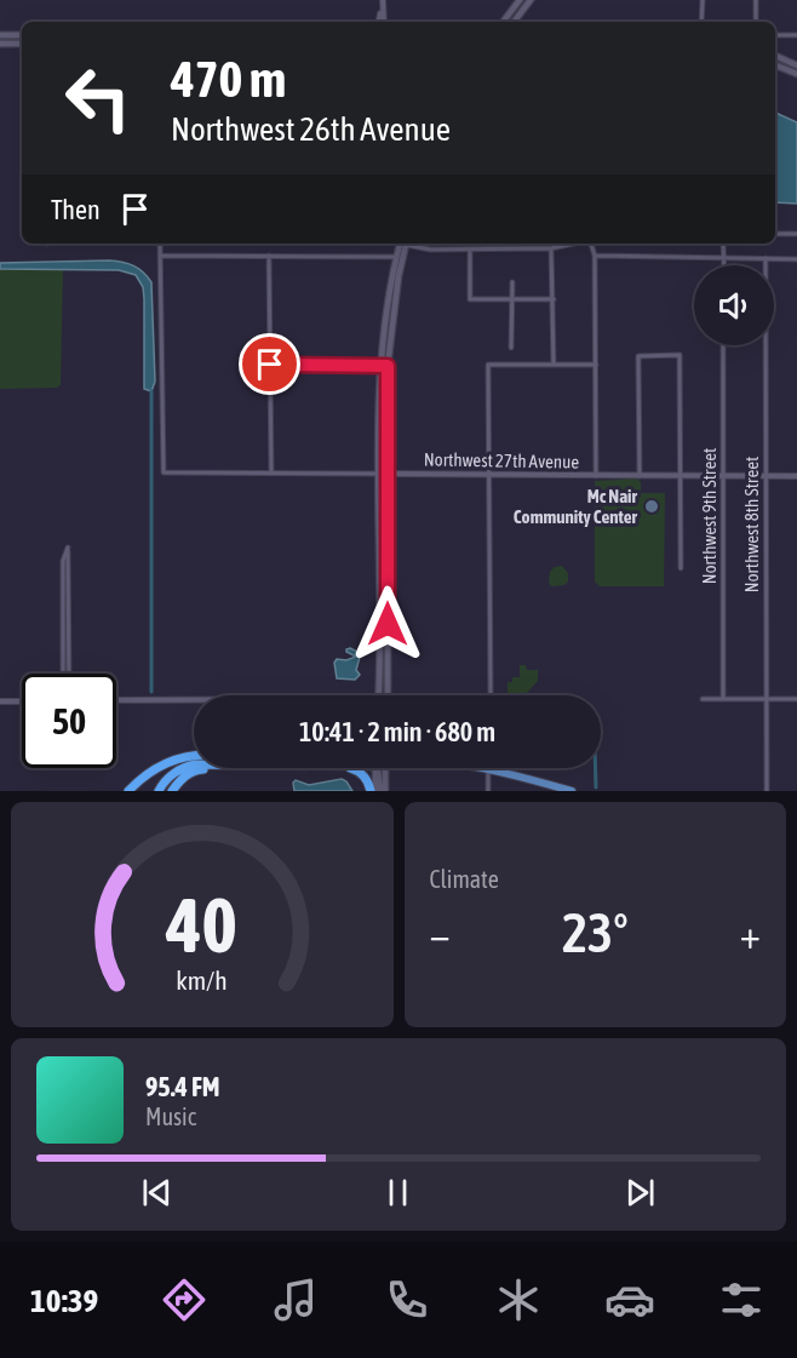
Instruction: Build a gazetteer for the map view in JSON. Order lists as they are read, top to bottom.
{
  "streets": {
    "street": ["Northwest 27th Avenue", "Northwest 9th Street", "Northwest 8th Street"]
  },
  "crossings": [
    ["Northwest 27th Avenue", "Northwest 9th Street"],
    ["Northwest 27th Avenue", "Northwest 8th Street"]
  ],
  "places": ["Mc Nair Community Center"],
  "page": {
    "turn": ["470 m", "Northwest 26th Avenue"],
    "then": "Then",
    "limit": "50",
    "trip": "10:41 · 2 min · 680 m",
    "tile": "Climate",
    "heat": ["−", "23°", "+"],
    "song": ["95.4 FM", "Music"],
    "tabs": "10:39",
    "gauge": ["40", "km/h"]
  }
}
